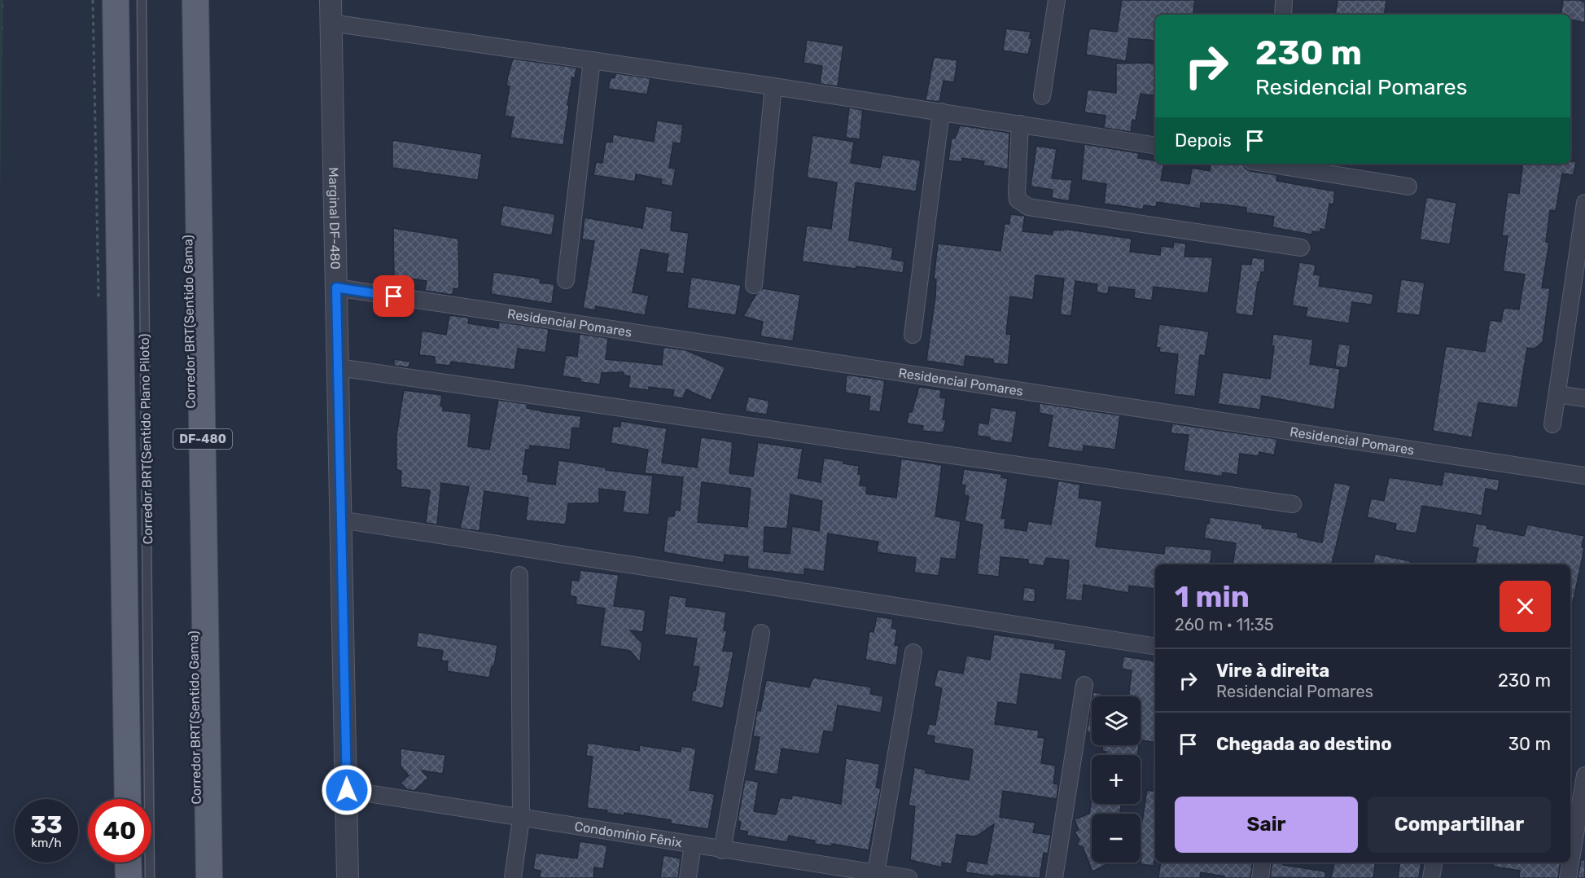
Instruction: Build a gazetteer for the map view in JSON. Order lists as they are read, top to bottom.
{
  "streets": {
    "main road": ["DF-480"],
    "street": ["Marginal DF-480", "Residencial Pomares", "Condomínio Fênix"],
    "lane": ["Corredor BRT(Sentido Plano Piloto)"]
  },
  "crossings": [
    ["Marginal DF-480", "Residencial Pomares"],
    ["Marginal DF-480", "Condomínio Fênix"]
  ],
  "page": {
    "turn": ["230 m", "Residencial Pomares"],
    "then": "Depois",
    "heading": ["1 min", "260 m · 11:35"],
    "list": [
      {
        "name": "Vire à direita",
        "note": "Residencial Pomares",
        "value": "230 m"
      },
      {
        "name": "Chegada ao destino",
        "value": "30 m"
      }
    ],
    "map_buttons": ["+", "−"],
    "buttons": ["Sair", "Compartilhar"],
    "speed": "33 km/h",
    "limit": "40"
  }
}
